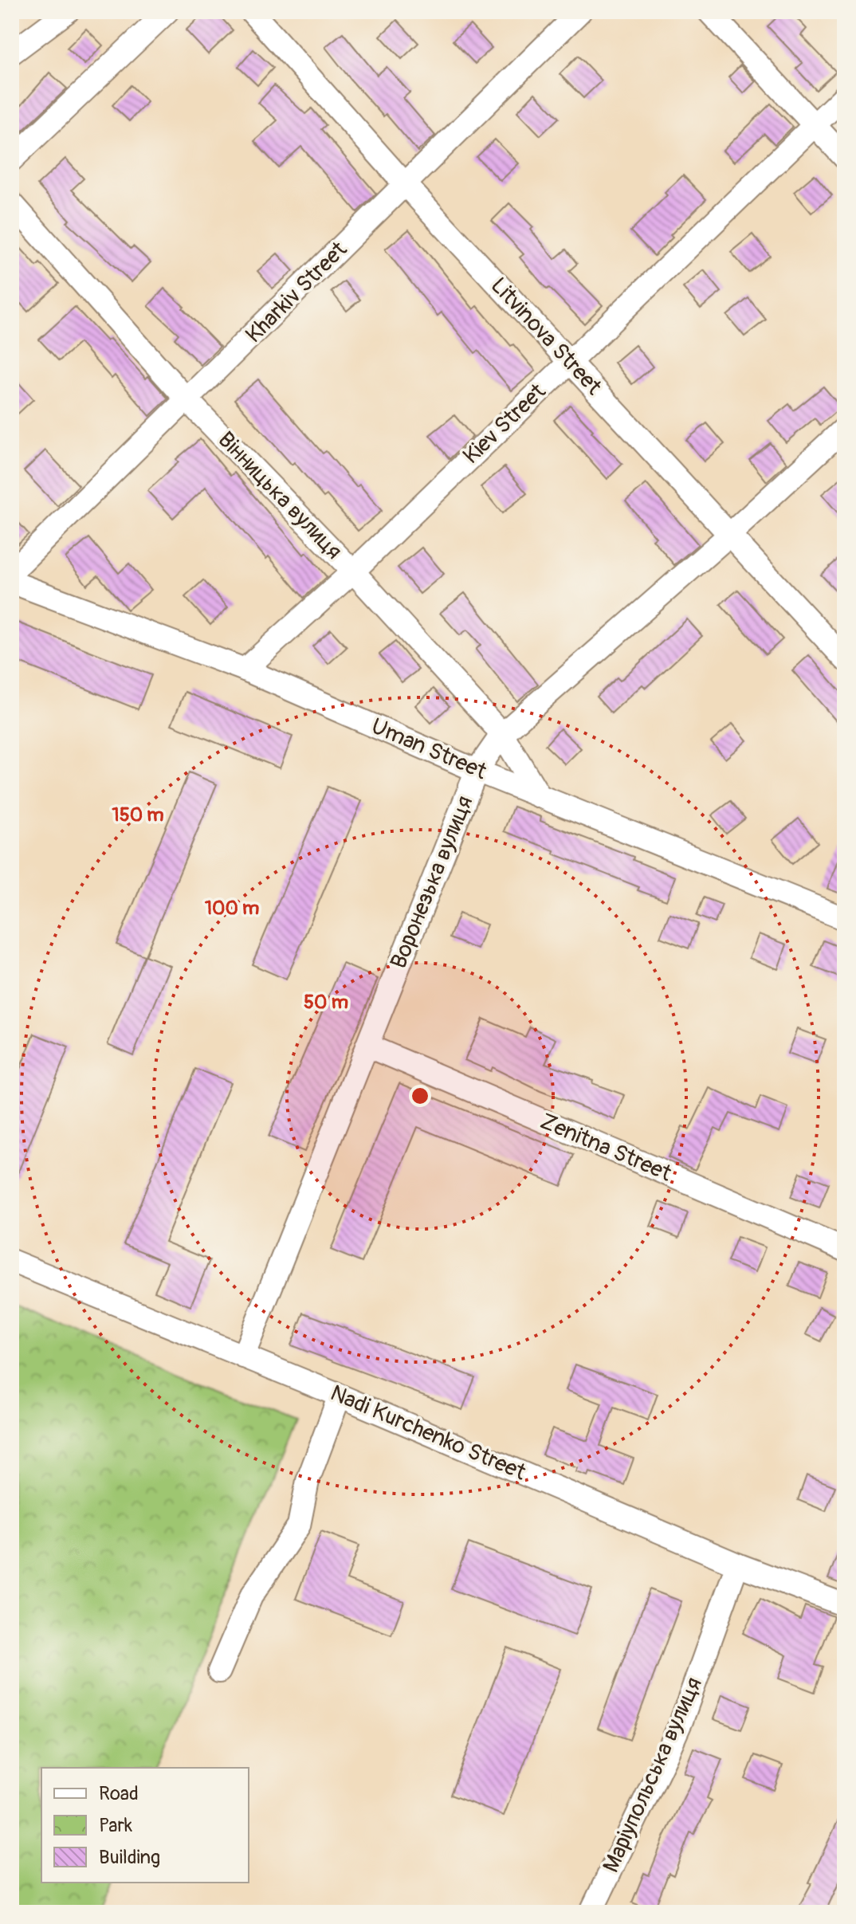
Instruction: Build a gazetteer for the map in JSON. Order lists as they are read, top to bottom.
{
  "streets": {
    "street": [
      "Kharkiv Street",
      "Litvinova Street",
      "Kiev Street",
      "Вінницька вулиця",
      "Uman Street",
      "Воронезька вулиця",
      "Zenitna Street",
      "Nadi Kurchenko Street",
      "Маріупольська вулиця"
    ]
  },
  "crossings": [
    ["Kharkiv Street", "Litvinova Street"],
    ["Kharkiv Street", "Вінницька вулиця"],
    ["Litvinova Street", "Kiev Street"],
    ["Litvinova Street", "Воронезька вулиця"],
    ["Kiev Street", "Вінницька вулиця"],
    ["Kiev Street", "Uman Street"],
    ["Вінницька вулиця", "Uman Street"],
    ["Вінницька вулиця", "Воронезька вулиця"],
    ["Uman Street", "Воронезька вулиця"],
    ["Воронезька вулиця", "Zenitna Street"],
    ["Воронезька вулиця", "Nadi Kurchenko Street"],
    ["Nadi Kurchenko Street", "Маріупольська вулиця"]
  ],
  "legend": ["Road", "Park", "Building"],
  "rings": ["150 m", "100 m", "50 m"]
}
